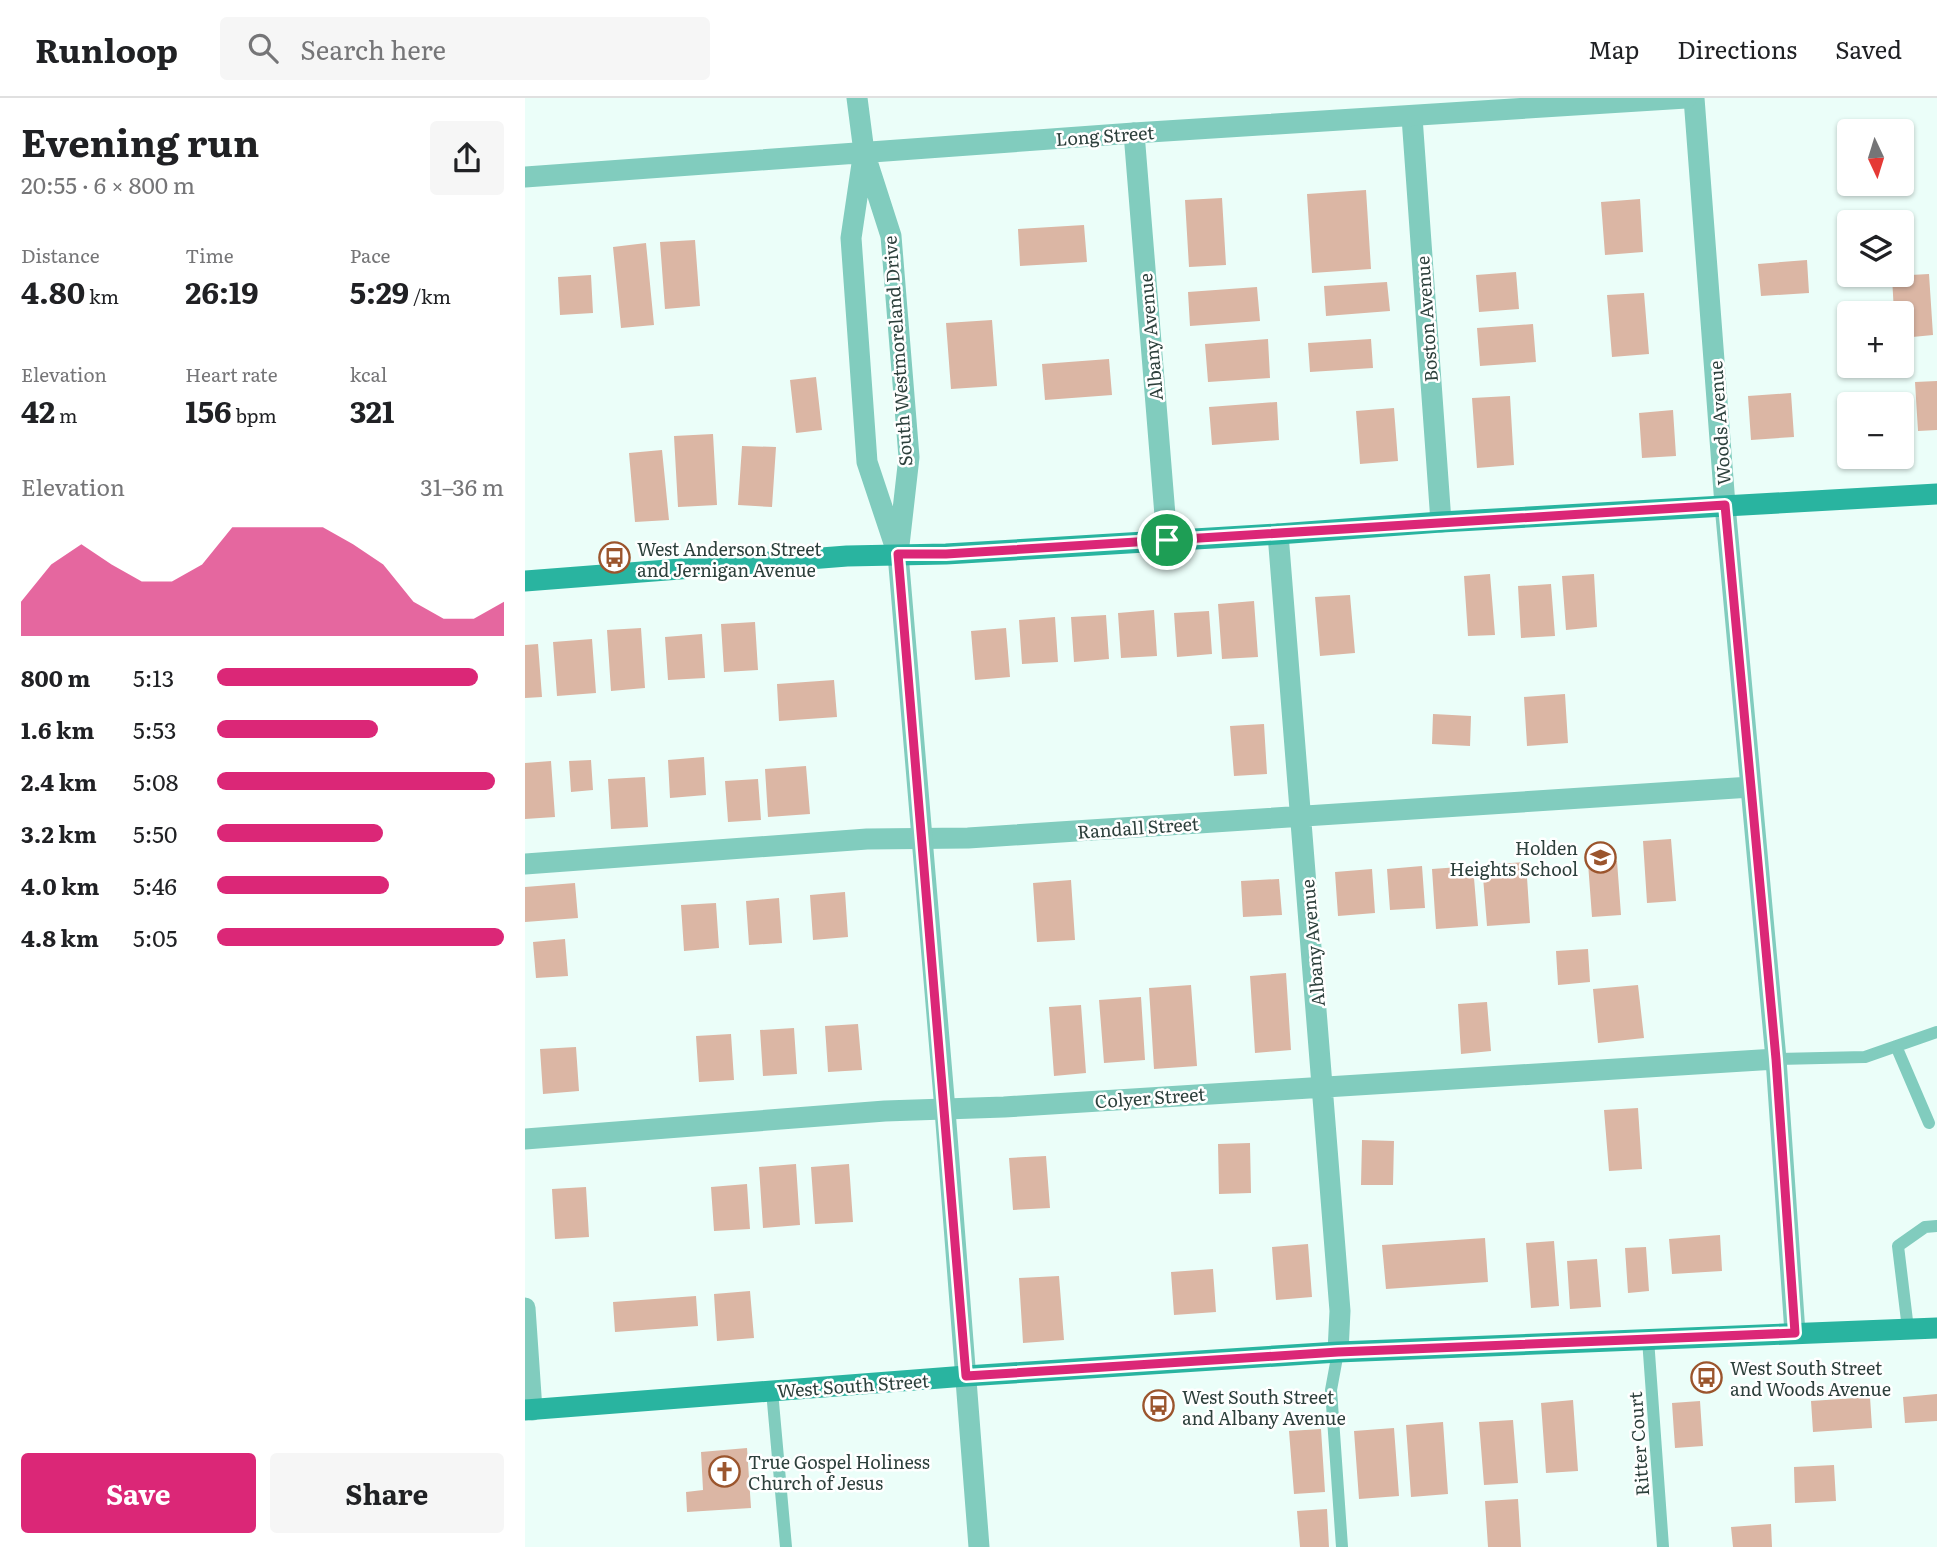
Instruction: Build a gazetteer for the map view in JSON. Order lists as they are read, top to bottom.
{
  "streets": {
    "main road": ["West South Street"],
    "street": [
      "Long Street",
      "Boston Avenue",
      "Albany Avenue",
      "South Westmoreland Drive",
      "Woods Avenue",
      "Randall Street",
      "Colyer Street"
    ],
    "lane": ["Ritter Court"]
  },
  "crossings": [
    ["Long Street", "Boston Avenue"],
    ["Long Street", "Albany Avenue"],
    ["Long Street", "South Westmoreland Drive"],
    ["Albany Avenue", "Randall Street"],
    ["Albany Avenue", "Colyer Street"],
    ["Albany Avenue", "West South Street"],
    ["South Westmoreland Drive", "Randall Street"],
    ["South Westmoreland Drive", "Colyer Street"],
    ["South Westmoreland Drive", "West South Street"],
    ["Woods Avenue", "Randall Street"],
    ["Woods Avenue", "Colyer Street"],
    ["Woods Avenue", "West South Street"],
    ["West South Street", "Ritter Court"]
  ],
  "places": {
    "bus stop": ["West Anderson Street and Jernigan Avenue", "West South Street and Woods Avenue", "West South Street and Albany Avenue"],
    "school or university": ["Holden Heights School"],
    "church": ["True Gospel Holiness Church of Jesus"]
  },
  "north": "bottom",
  "page": {
    "header": "Runloop",
    "search": "Search here",
    "nav": ["Map", "Directions", "Saved"],
    "heading": ["Evening run", "20:55 · 6 × 800 m"],
    "map_buttons": ["+", "−"],
    "stats": [
      ["Distance", "4.80 km"],
      ["Time", "26:19"],
      ["Pace", "5:29 /km"],
      ["Elevation", "42 m"],
      ["Heart rate", "156 bpm"],
      ["kcal", "321"]
    ],
    "chart": ["Elevation", "31–36 m"],
    "list": [
      {
        "name": "800 m",
        "note": "5:13"
      },
      {
        "name": "1.6 km",
        "note": "5:53"
      },
      {
        "name": "2.4 km",
        "note": "5:08"
      },
      {
        "name": "3.2 km",
        "note": "5:50"
      },
      {
        "name": "4.0 km",
        "note": "5:46"
      },
      {
        "name": "4.8 km",
        "note": "5:05"
      }
    ],
    "buttons": ["Save", "Share"]
  }
}
